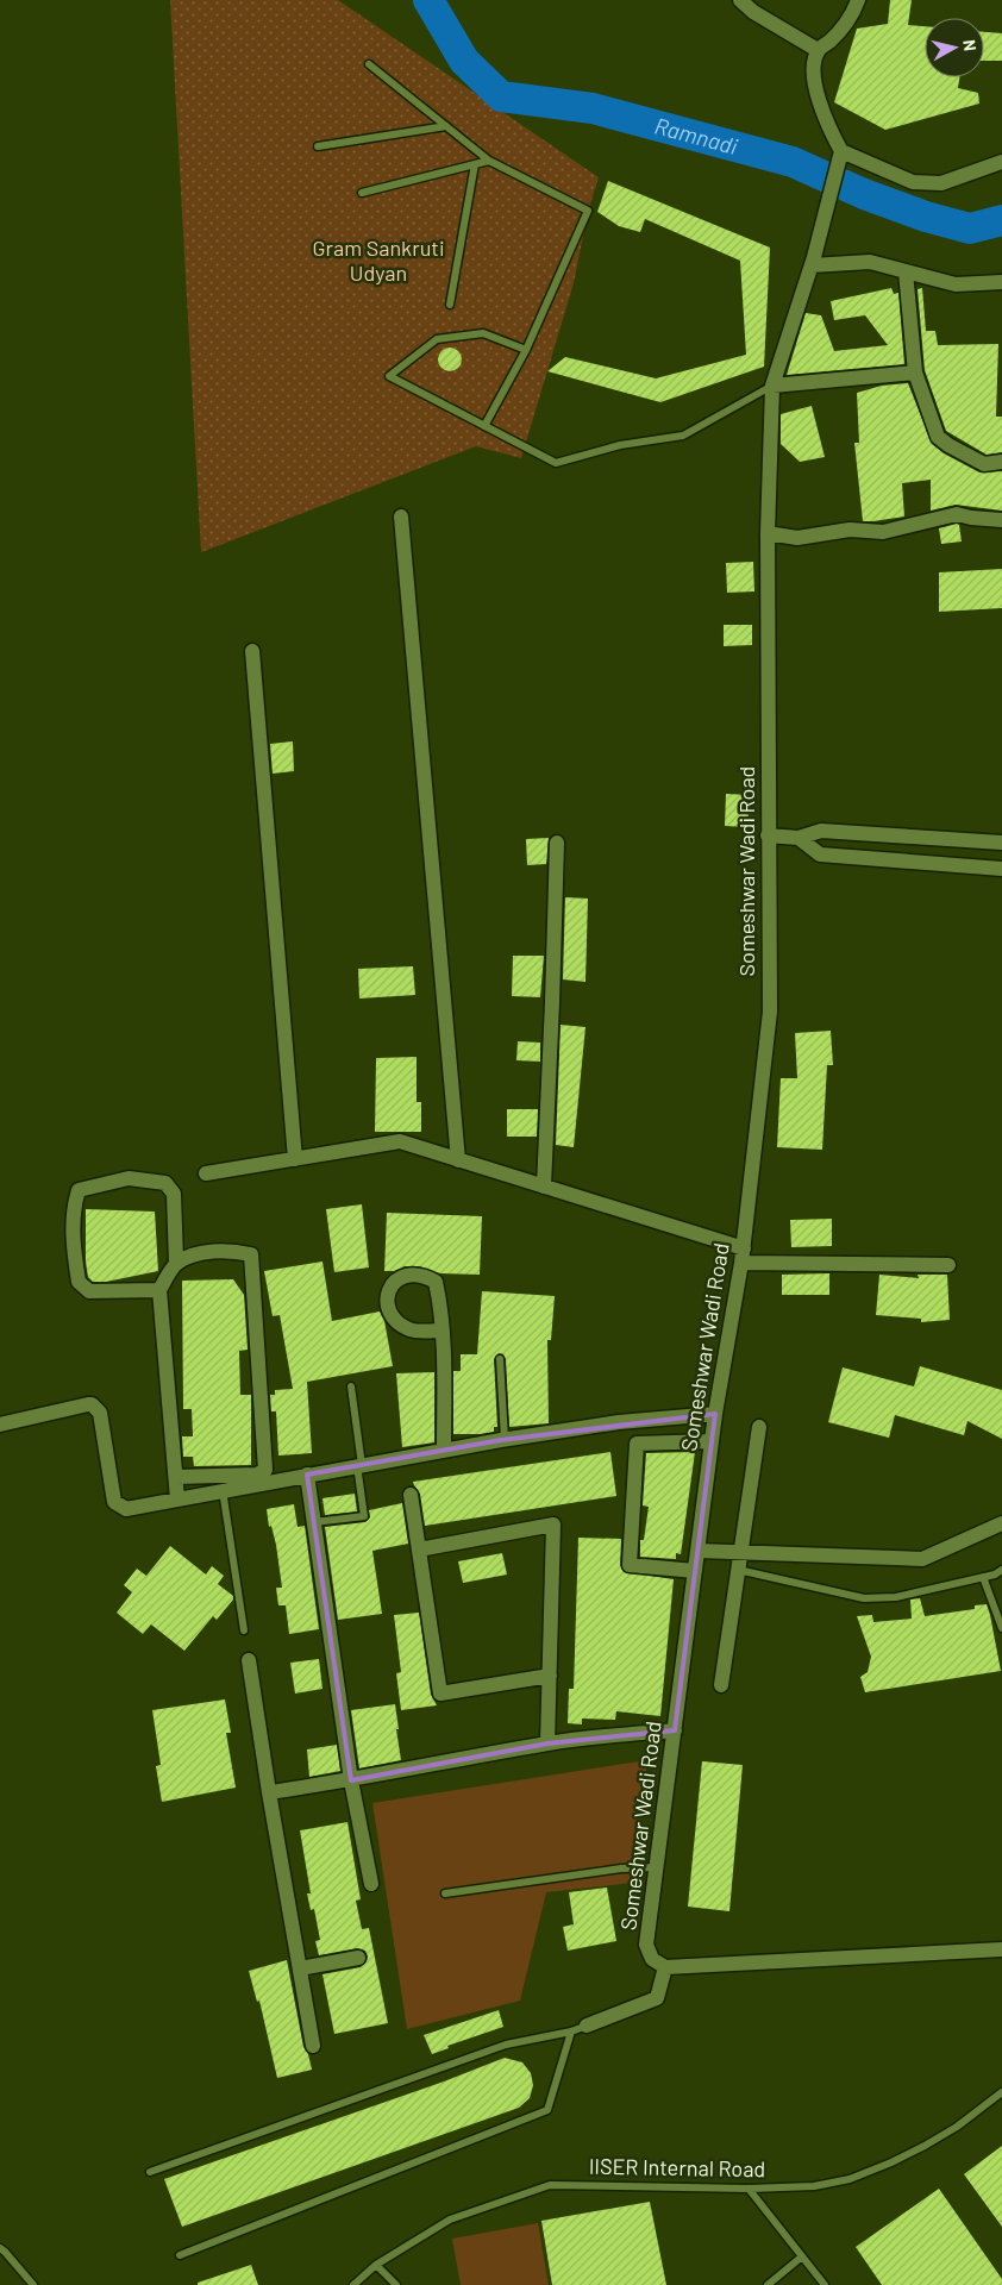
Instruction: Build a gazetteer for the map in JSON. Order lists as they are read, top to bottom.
{
  "streets": {
    "street": ["Someshwar Wadi Road"],
    "lane": ["IISER Internal Road"]
  },
  "water": ["Ramnadi"],
  "parks": ["Gram Sankruti Udyan"],
  "north": "right"
}
